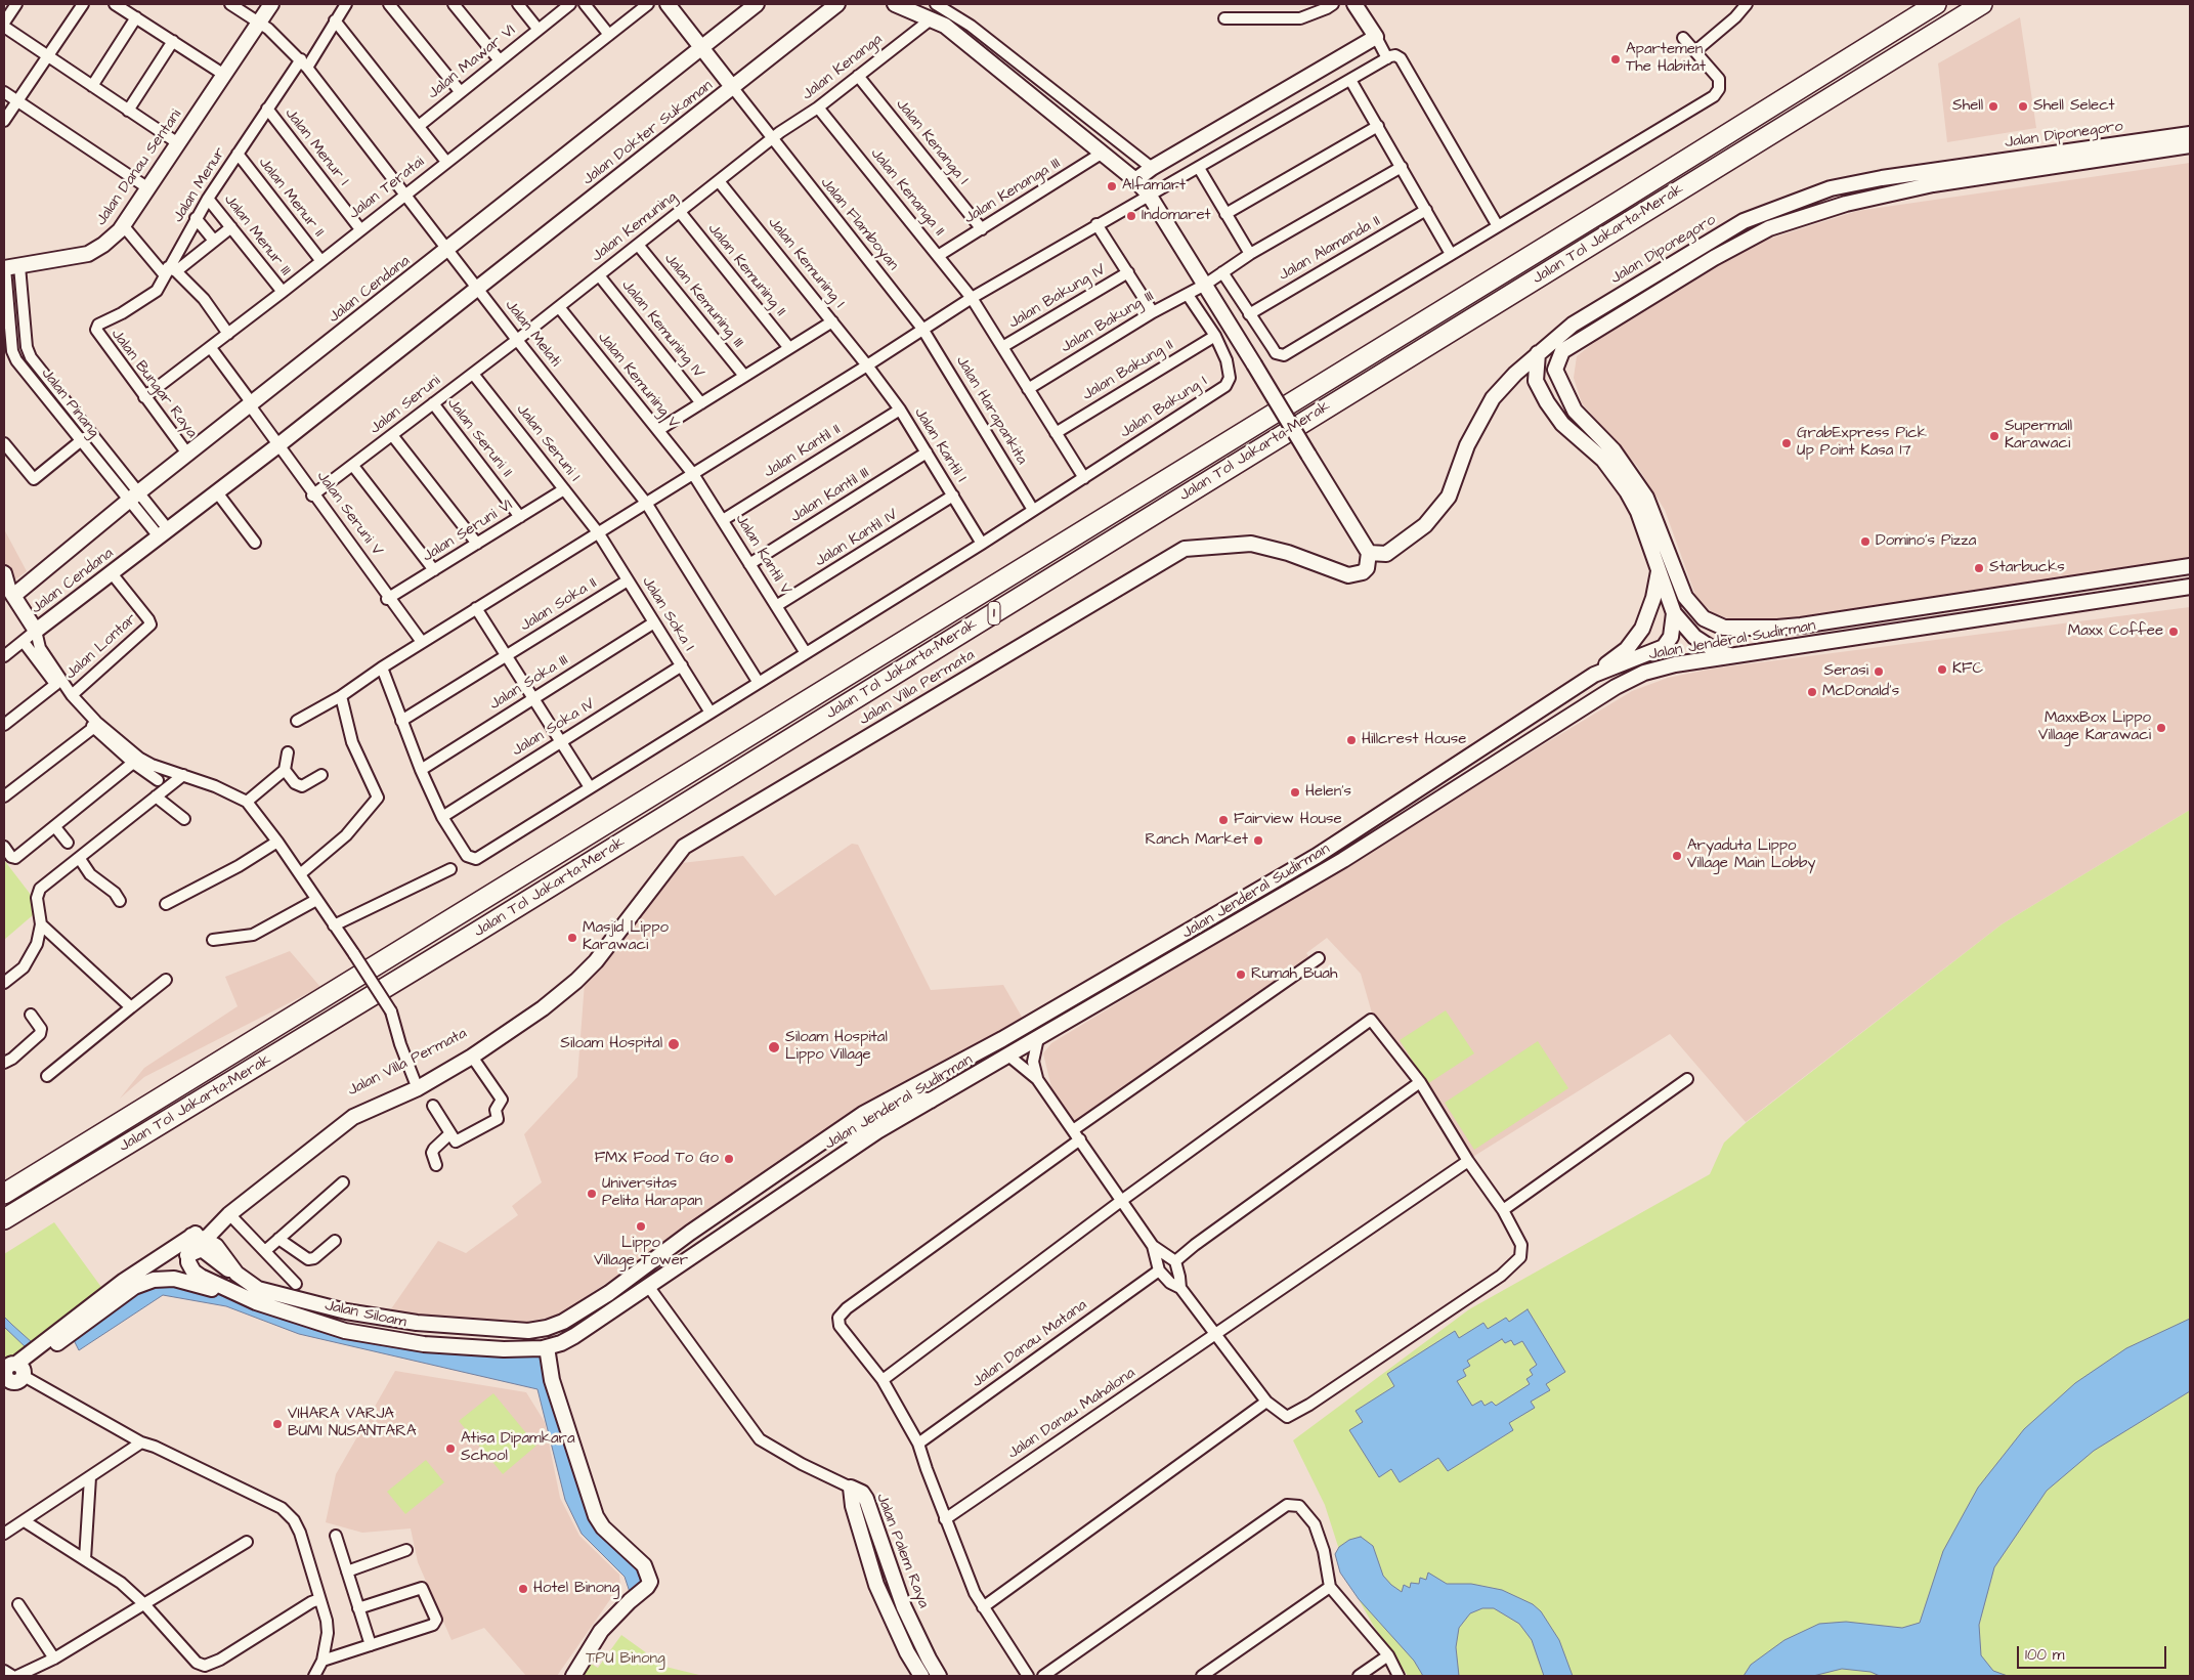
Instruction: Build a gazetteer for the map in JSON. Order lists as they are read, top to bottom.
{
  "streets": {
    "highway": ["Jalan Tol Jakarta–Merak", "1"],
    "street": [
      "Jalan Mawar VI",
      "Jalan Kenanga",
      "Jalan Dokter Sukaman",
      "Jalan Diponegoro",
      "Jalan Kenanga I",
      "Jalan Menur I",
      "Jalan Danau Sentani",
      "Jalan Menur",
      "Jalan Teratai",
      "Jalan Kenanga III",
      "Jalan Kenanga II",
      "Jalan Menur II",
      "Jalan Flamboyan",
      "Jalan Kemuning",
      "Jalan Menur III",
      "Jalan Alamanda II",
      "Jalan Kemuning I",
      "Jalan Kemuning II",
      "Jalan Cendana",
      "Jalan Bakung IV",
      "Jalan Kemuning III",
      "Jalan Bakung III",
      "Jalan Kemuning IV",
      "Jalan Melati",
      "Jalan Bakung II",
      "Jalan Kemuning V",
      "Jalan Bungar Raya",
      "Jalan Pinang",
      "Jalan Seruni",
      "Jalan Bakung I",
      "Jalan Harapankita",
      "Jalan Seruni II",
      "Jalan Seruni I",
      "Jalan Kantil I",
      "Jalan Kantil II",
      "Jalan Kantil III",
      "Jalan Seruni V",
      "Jalan Seruni VI",
      "Jalan Kantil IV",
      "Jalan Kantil V",
      "Jalan Soka II",
      "Jalan Soka I",
      "Jalan Jenderal Sudirman",
      "Jalan Lontar",
      "Jalan Soka III",
      "Jalan Villa Permata",
      "Jalan Soka IV",
      "Jalan Siloam",
      "Jalan Danau Matana",
      "Jalan Danau Mahalona",
      "Jalan Palem Raya"
    ]
  },
  "crossings": [
    ["Jalan Kenanga", "Jalan Kenanga I"],
    ["Jalan Kenanga", "Jalan Kenanga II"],
    ["Jalan Kenanga", "Jalan Flamboyan"],
    ["Jalan Kenanga", "Jalan Kemuning"],
    ["Jalan Dokter Sukaman", "Jalan Flamboyan"],
    ["Jalan Dokter Sukaman", "Jalan Cendana"],
    ["Jalan Dokter Sukaman", "Jalan Melati"],
    ["Jalan Diponegoro", "Jalan Jenderal Sudirman"],
    ["Jalan Diponegoro", "Jalan Villa Permata"],
    ["Jalan Kenanga I", "Jalan Kenanga III"],
    ["Jalan Menur I", "Jalan Menur"],
    ["Jalan Menur I", "Jalan Teratai"],
    ["Jalan Danau Sentani", "Jalan Melati"],
    ["Jalan Danau Sentani", "Jalan Pinang"],
    ["Jalan Menur", "Jalan Menur II"],
    ["Jalan Menur", "Jalan Menur III"],
    ["Jalan Menur", "Jalan Melati"],
    ["Jalan Menur", "Jalan Bungar Raya"],
    ["Jalan Teratai", "Jalan Menur II"],
    ["Jalan Teratai", "Jalan Menur III"],
    ["Jalan Teratai", "Jalan Melati"],
    ["Jalan Teratai", "Jalan Bungar Raya"],
    ["Jalan Teratai", "Jalan Seruni V"],
    ["Jalan Kenanga III", "Jalan Kenanga II"],
    ["Jalan Flamboyan", "Jalan Kemuning"],
    ["Jalan Flamboyan", "Jalan Harapankita"],
    ["Jalan Kemuning", "Jalan Kemuning I"],
    ["Jalan Kemuning", "Jalan Kemuning II"],
    ["Jalan Kemuning", "Jalan Kemuning III"],
    ["Jalan Kemuning", "Jalan Kemuning IV"],
    ["Jalan Kemuning", "Jalan Melati"],
    ["Jalan Kemuning", "Jalan Kemuning V"],
    ["Jalan Kemuning", "Jalan Seruni"],
    ["Jalan Kemuning I", "Jalan Kantil I"],
    ["Jalan Cendana", "Jalan Melati"],
    ["Jalan Cendana", "Jalan Bungar Raya"],
    ["Jalan Cendana", "Jalan Pinang"],
    ["Jalan Cendana", "Jalan Seruni V"],
    ["Jalan Cendana", "Jalan Lontar"],
    ["Jalan Bakung III", "Jalan Bakung I"],
    ["Jalan Melati", "Jalan Seruni"],
    ["Jalan Melati", "Jalan Bakung I"],
    ["Jalan Bakung II", "Jalan Bakung I"],
    ["Jalan Kemuning V", "Jalan Kantil V"],
    ["Jalan Seruni", "Jalan Seruni II"],
    ["Jalan Seruni", "Jalan Seruni I"],
    ["Jalan Seruni", "Jalan Seruni V"],
    ["Jalan Bakung I", "Jalan Harapankita"],
    ["Jalan Bakung I", "Jalan Kantil I"],
    ["Jalan Bakung I", "Jalan Kantil V"],
    ["Jalan Bakung I", "Jalan Soka I"],
    ["Jalan Bakung I", "Jalan Soka IV"],
    ["Jalan Seruni II", "Jalan Seruni VI"],
    ["Jalan Seruni I", "Jalan Seruni VI"],
    ["Jalan Seruni I", "Jalan Soka I"],
    ["Jalan Kantil I", "Jalan Kantil II"],
    ["Jalan Kantil I", "Jalan Kantil III"],
    ["Jalan Kantil I", "Jalan Kantil IV"],
    ["Jalan Kantil II", "Jalan Kantil V"],
    ["Jalan Kantil III", "Jalan Kantil V"],
    ["Jalan Seruni V", "Jalan Seruni VI"],
    ["Jalan Kantil IV", "Jalan Kantil V"],
    ["Jalan Soka II", "Jalan Soka I"],
    ["Jalan Soka I", "Jalan Soka III"],
    ["Jalan Soka I", "Jalan Soka IV"],
    ["Jalan Jenderal Sudirman", "Jalan Villa Permata"],
    ["Jalan Jenderal Sudirman", "Jalan Siloam"]
  ],
  "parks": ["TPU Binong"],
  "places": [
    "Apartemen The Habitat",
    "Shell",
    "Shell Select",
    "Alfamart",
    "Indomaret",
    "Supermall Karawaci",
    "GrabExpress Pick Up Point Kasa 17",
    "Domino's Pizza",
    "Starbucks",
    "Maxx Coffee",
    "KFC",
    "Serasi",
    "McDonald's",
    "MaxxBox Lippo Village Karawaci",
    "Hillcrest House",
    "Helen's",
    "Fairview House",
    "Ranch Market",
    "Aryaduta Lippo Village Main Lobby",
    "Masjid Lippo Karawaci",
    "Rumah Buah",
    "Siloam Hospital",
    "Siloam Hospital Lippo Village",
    "FMX Food To Go",
    "Universitas Pelita Harapan",
    "Lippo Village Tower",
    "VIHARA VARJA BUMI NUSANTARA",
    "Atisa Dipamkara School",
    "Hotel Binong"
  ],
  "scale_bar": "100 m"
}
